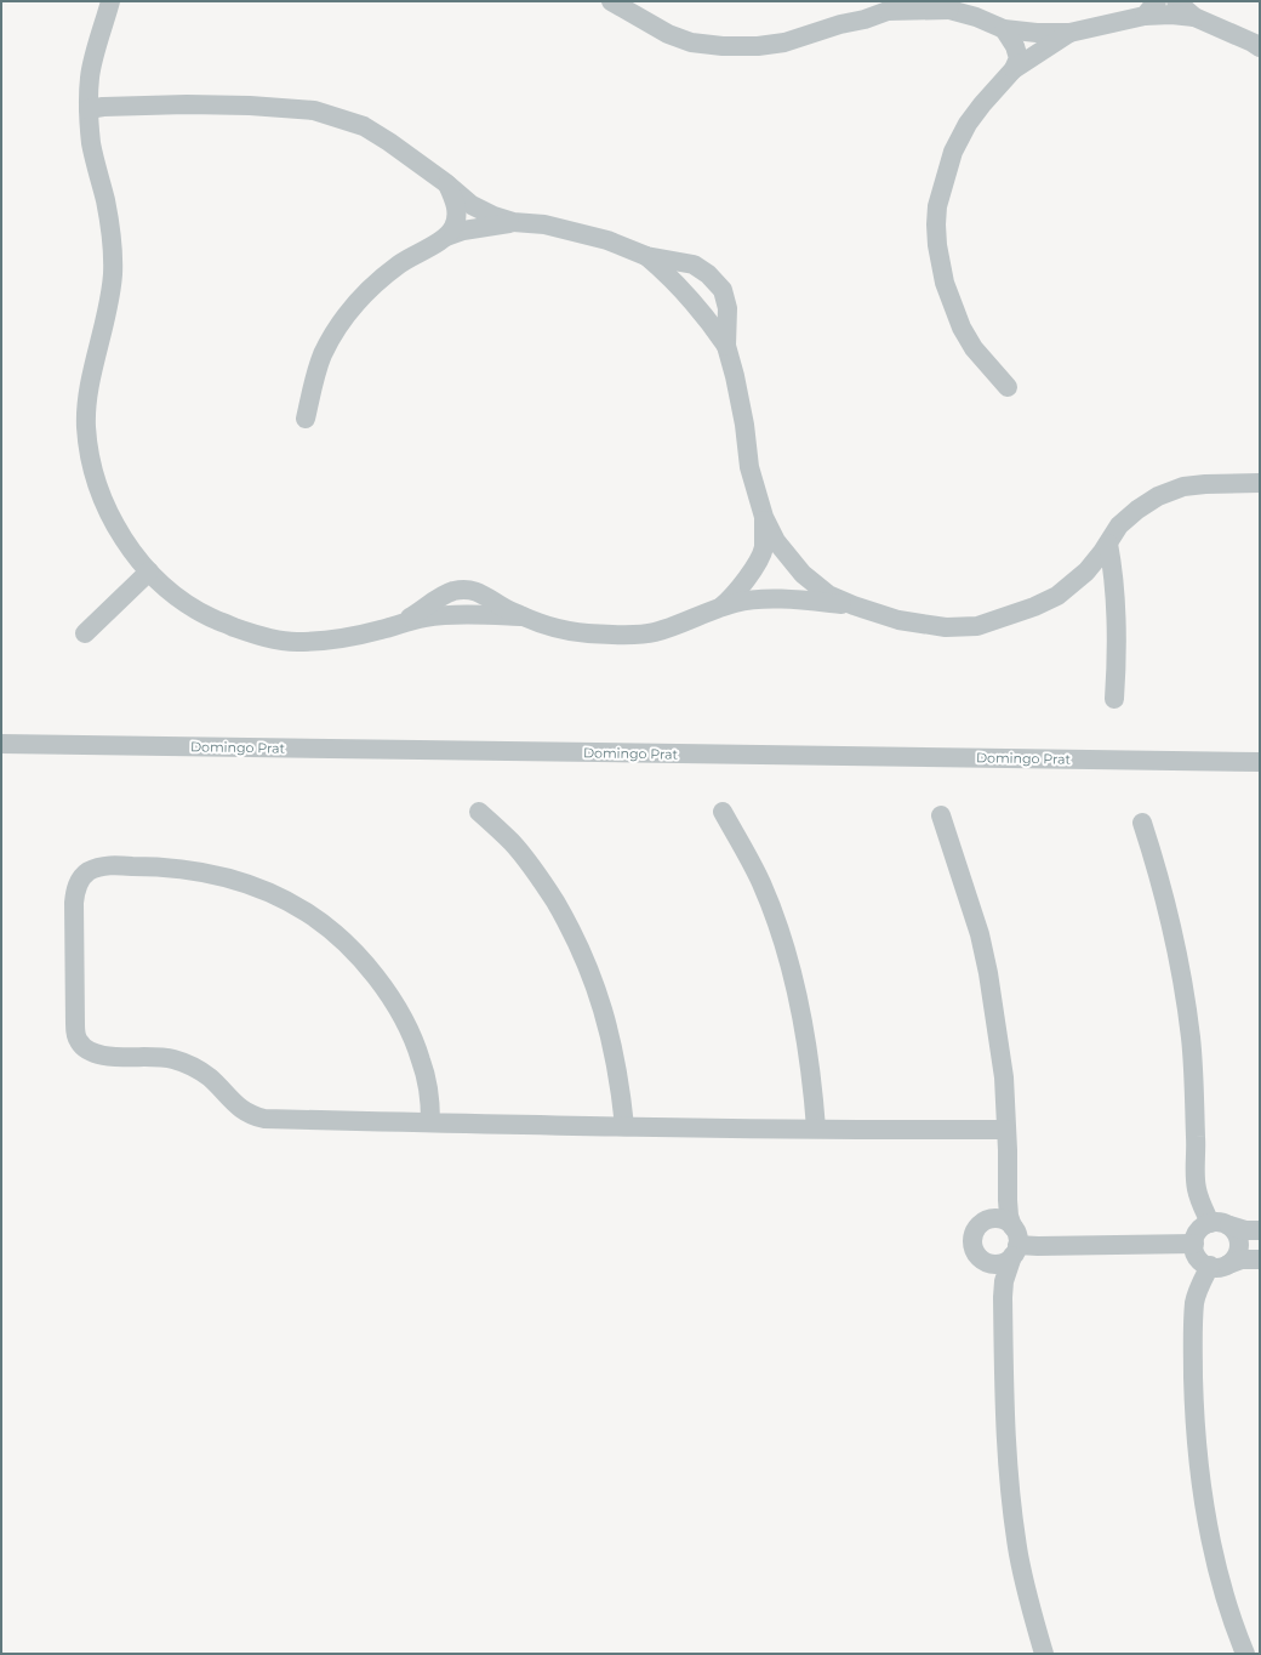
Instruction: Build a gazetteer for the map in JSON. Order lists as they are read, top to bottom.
{
  "streets": {
    "street": ["Domingo Prat"]
  }
}
